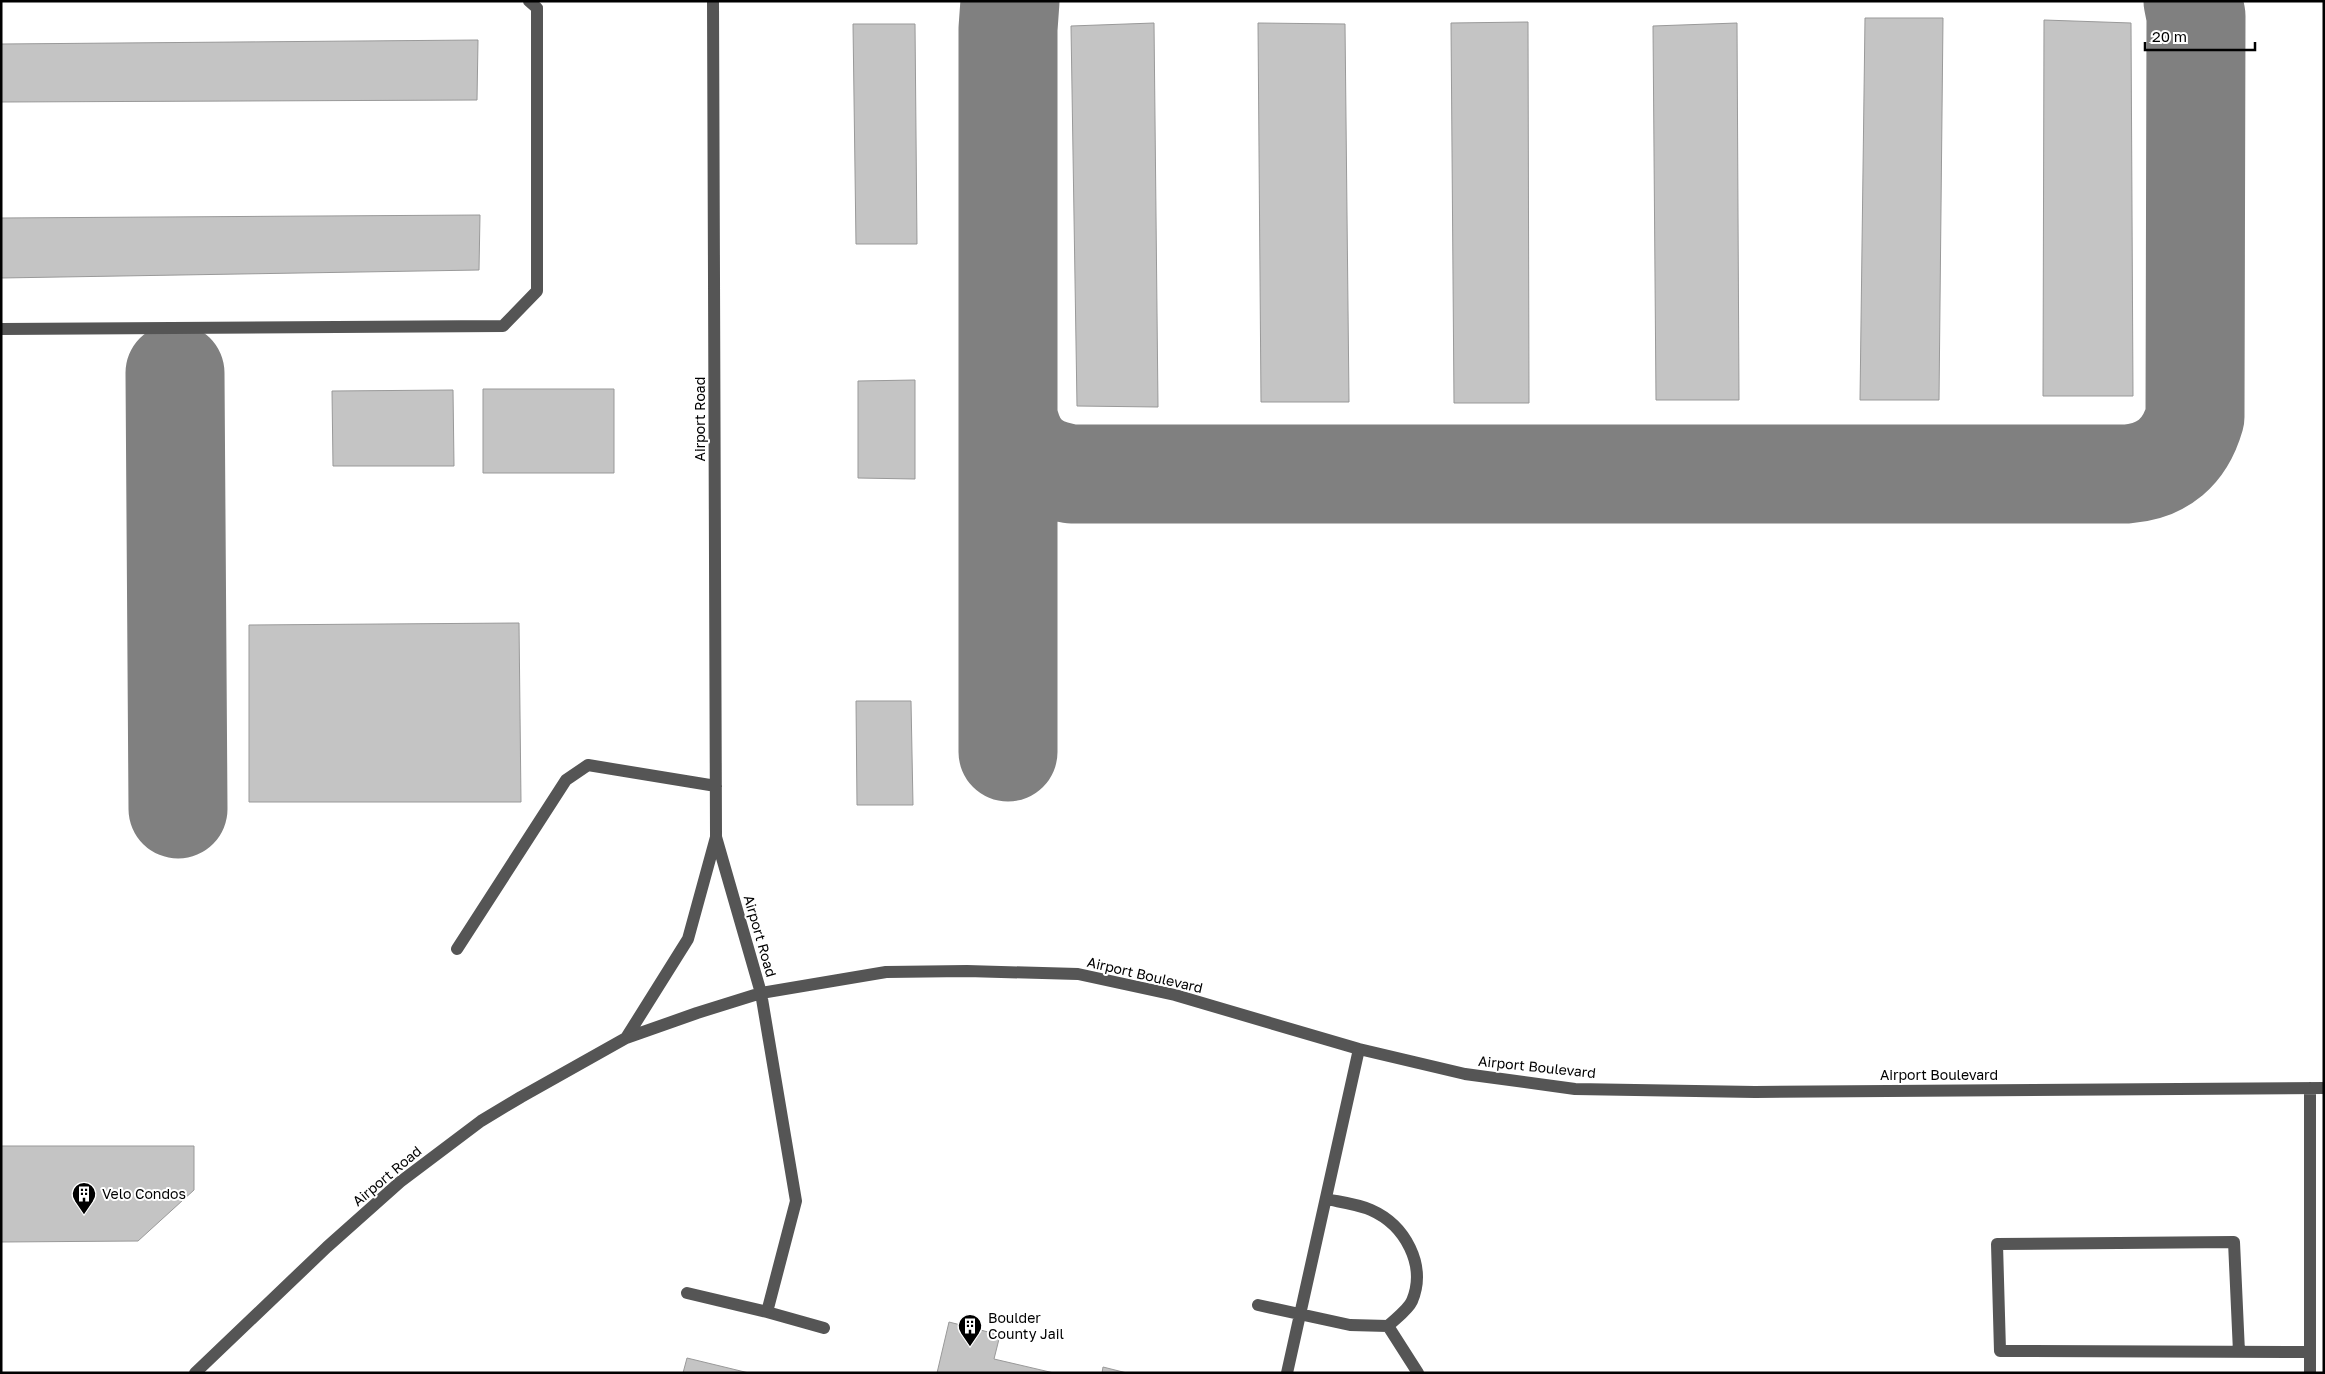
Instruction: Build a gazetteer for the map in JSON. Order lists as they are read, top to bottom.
{
  "streets": {
    "street": ["Airport Road", "Airport Boulevard"]
  },
  "crossings": [
    ["Airport Road", "Airport Boulevard"]
  ],
  "places": {
    "building": ["Velo Condos", "Boulder County Jail"]
  },
  "scale_bar": "20 m"
}
